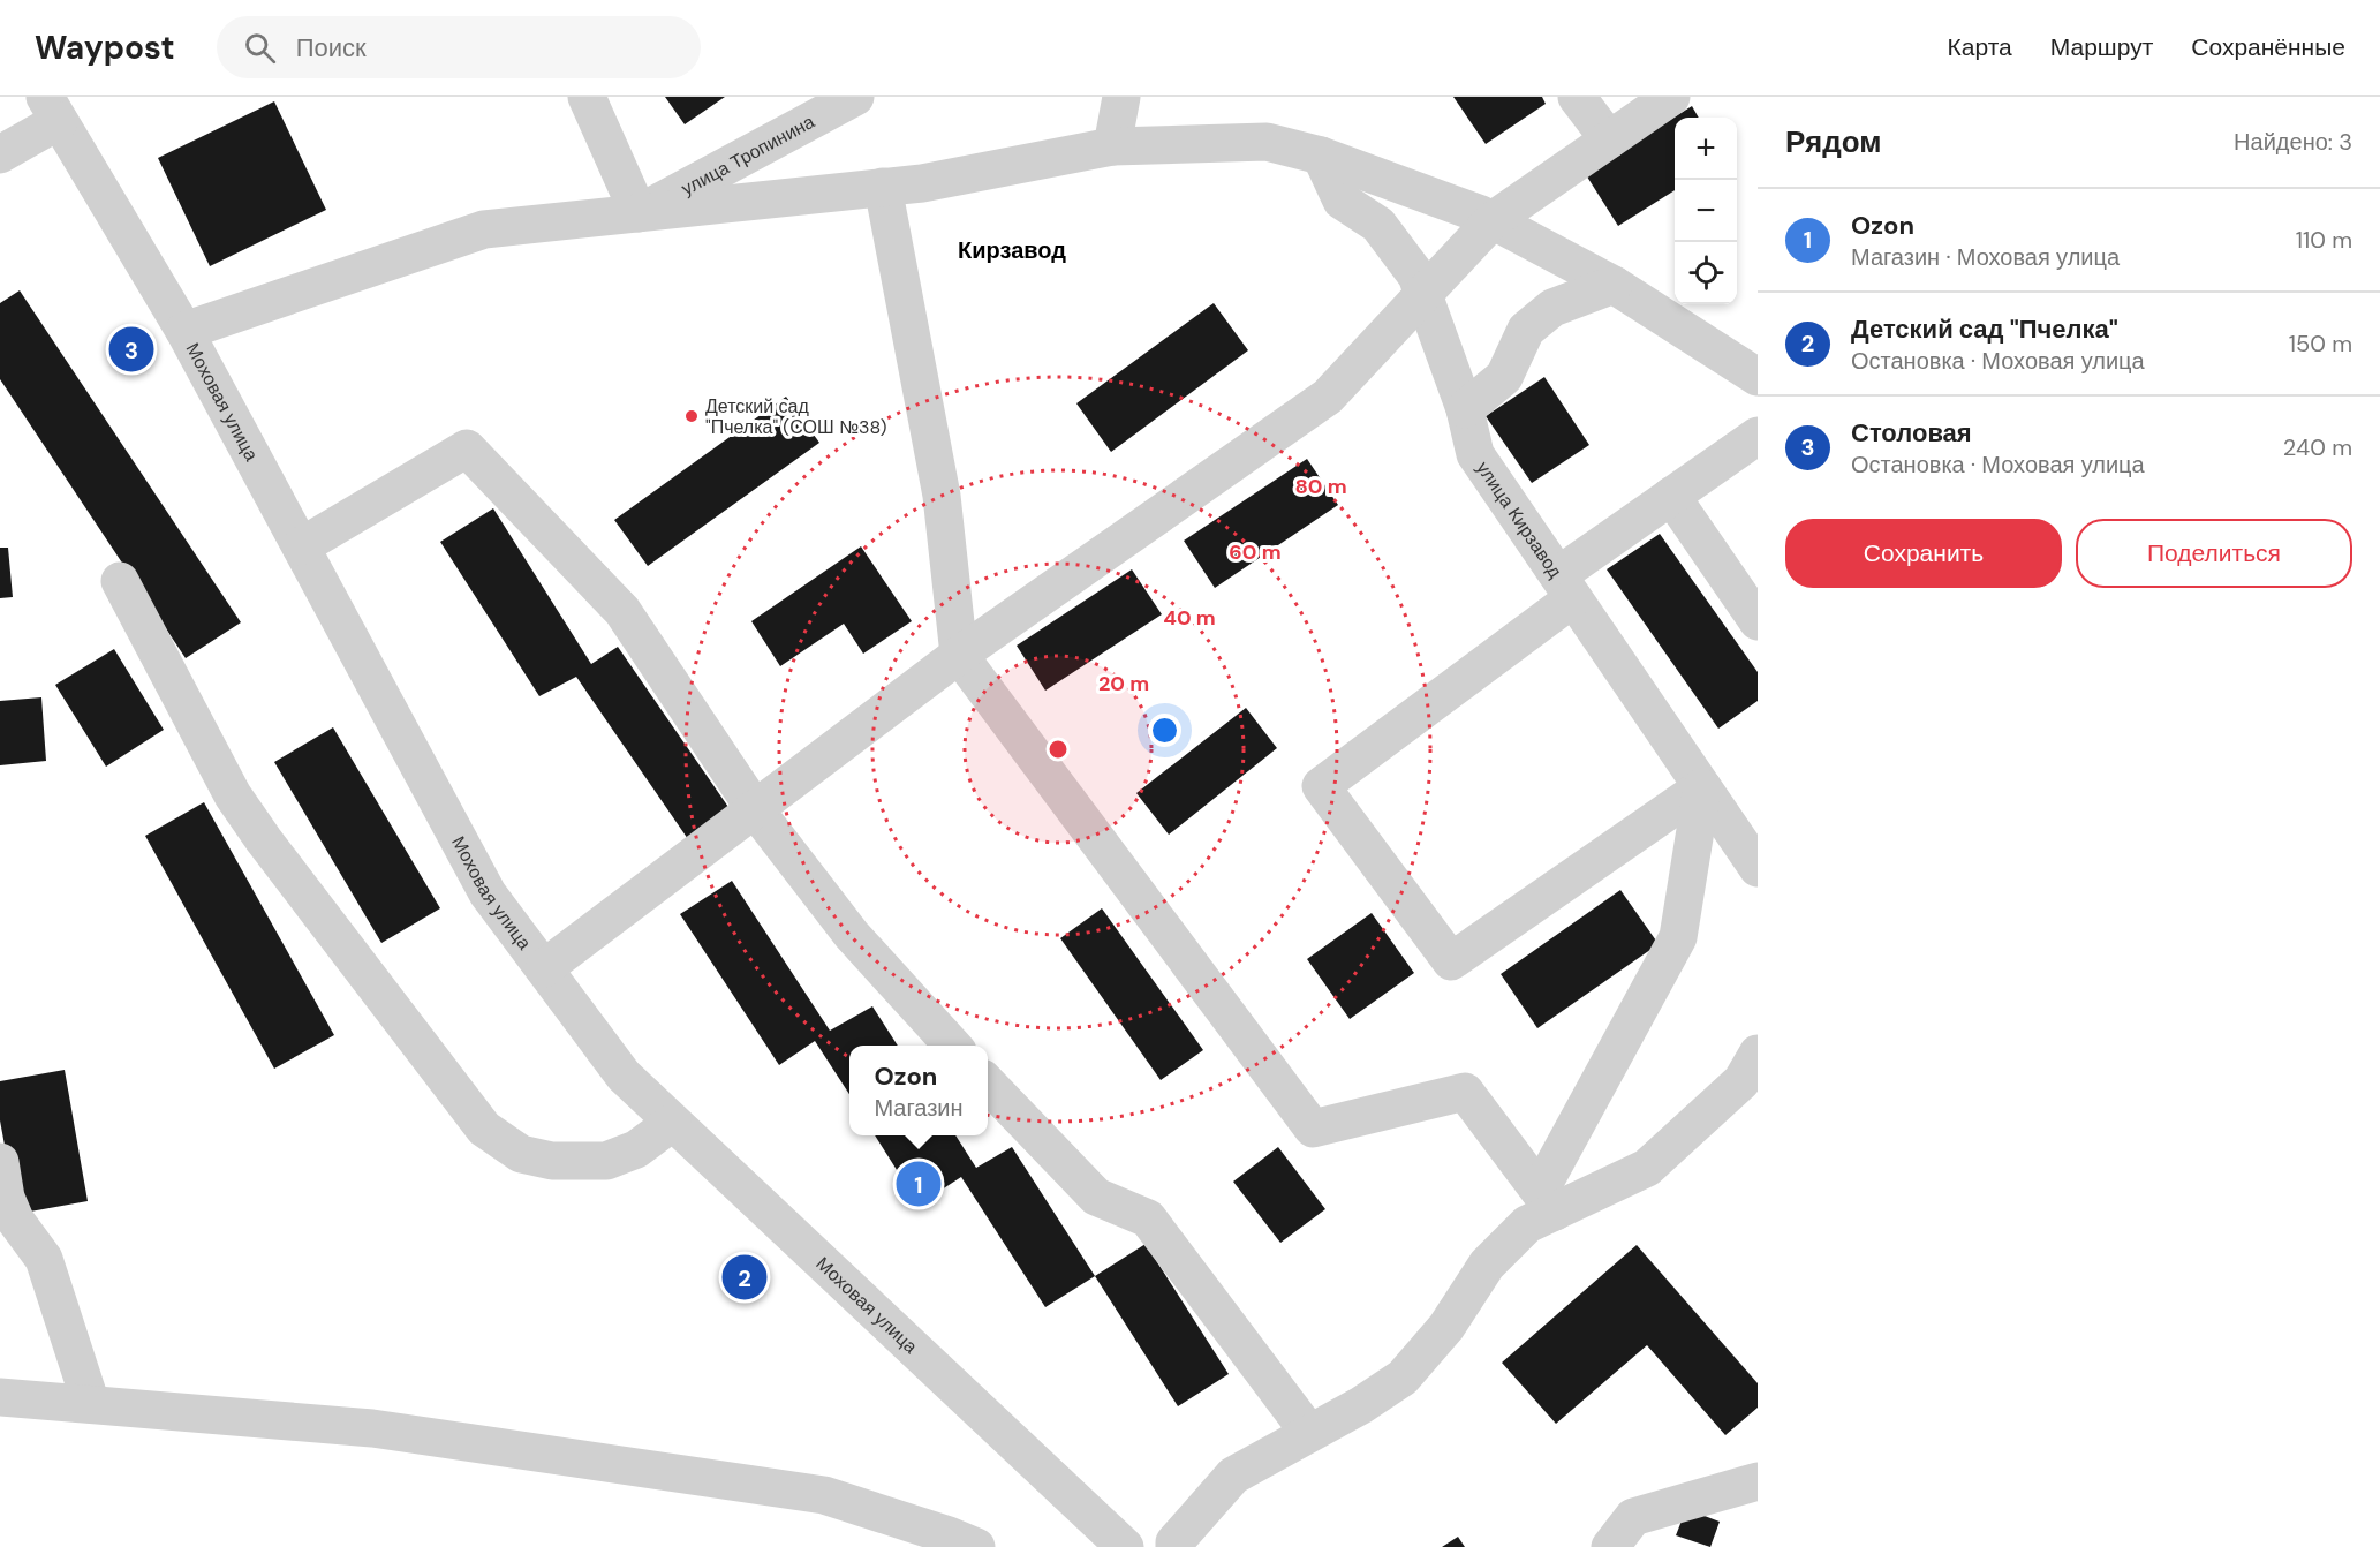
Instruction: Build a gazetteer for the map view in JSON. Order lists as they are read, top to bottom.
{
  "streets": {
    "street": ["улица Тропинина", "Моховая улица", "улица Кирзавод"]
  },
  "districts": ["Кирзавод"],
  "places": ["Детский сад \"Пчелка\" (СОШ №38)"],
  "page": {
    "header": "Waypost",
    "search": "Поиск",
    "nav": ["Карта", "Маршрут", "Сохранённые"],
    "heading": ["Рядом", "Найдено: 3"],
    "map_buttons": ["+", "−"],
    "list": [
      {
        "mark": "1",
        "name": "Ozon",
        "note": "Магазин · Моховая улица",
        "value": "110 m"
      },
      {
        "mark": "2",
        "name": "Детский сад \"Пчелка\"",
        "note": "Остановка · Моховая улица",
        "value": "150 m"
      },
      {
        "mark": "3",
        "name": "Столовая",
        "note": "Остановка · Моховая улица",
        "value": "240 m"
      }
    ],
    "pins": ["3", "1", "2"],
    "buttons": ["Сохранить", "Поделиться"],
    "popup": ["Ozon", "Магазин"]
  },
  "rings": [
    "80 m",
    "60 m",
    "40 m",
    "20 m"
  ]
}
